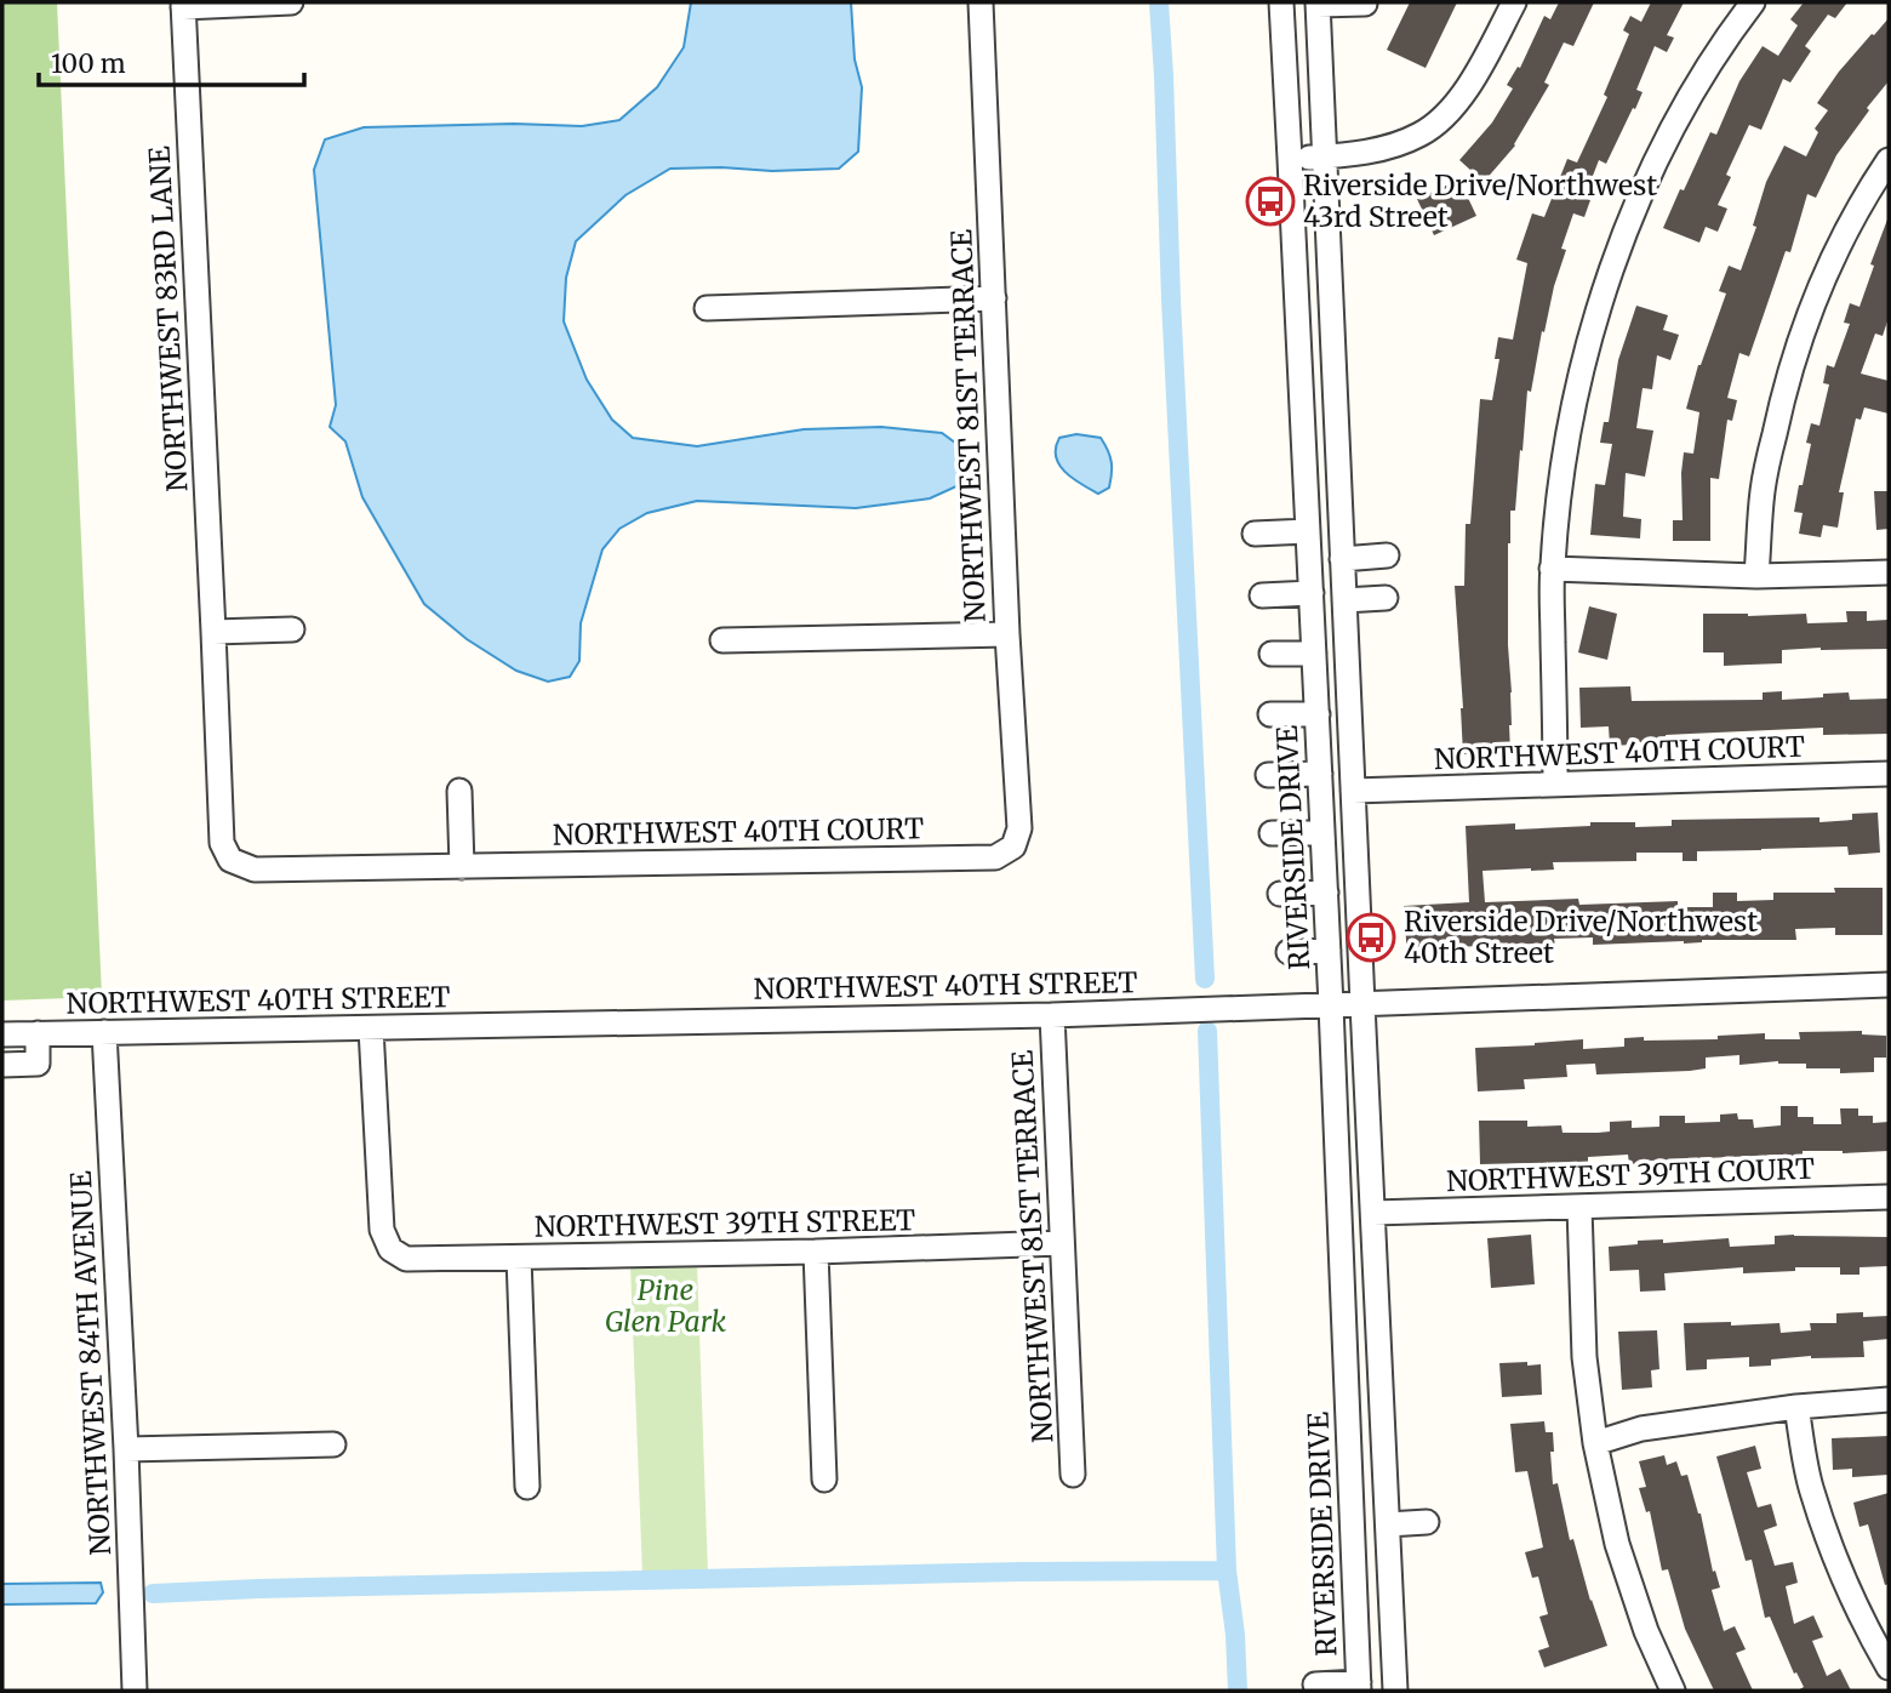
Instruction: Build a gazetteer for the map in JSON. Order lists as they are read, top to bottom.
{
  "streets": {
    "street": [
      "NORTHWEST 83RD LANE",
      "NORTHWEST 81ST TERRACE",
      "NORTHWEST 40TH COURT",
      "RIVERSIDE DRIVE",
      "NORTHWEST 40TH STREET",
      "NORTHWEST 39TH COURT",
      "NORTHWEST 39TH STREET",
      "NORTHWEST 84TH AVENUE"
    ]
  },
  "crossings": [
    ["NORTHWEST 83RD LANE", "NORTHWEST 40TH COURT"],
    ["NORTHWEST 81ST TERRACE", "NORTHWEST 40TH COURT"],
    ["NORTHWEST 81ST TERRACE", "NORTHWEST 40TH STREET"],
    ["NORTHWEST 81ST TERRACE", "NORTHWEST 39TH STREET"],
    ["RIVERSIDE DRIVE", "NORTHWEST 40TH STREET"],
    ["NORTHWEST 40TH STREET", "NORTHWEST 39TH STREET"],
    ["NORTHWEST 40TH STREET", "NORTHWEST 84TH AVENUE"]
  ],
  "parks": ["Pine Glen Park"],
  "places": {
    "bus stop": ["Riverside Drive/Northwest 43rd Street", "Riverside Drive/Northwest 40th Street"]
  },
  "scale_bar": "100 m"
}
